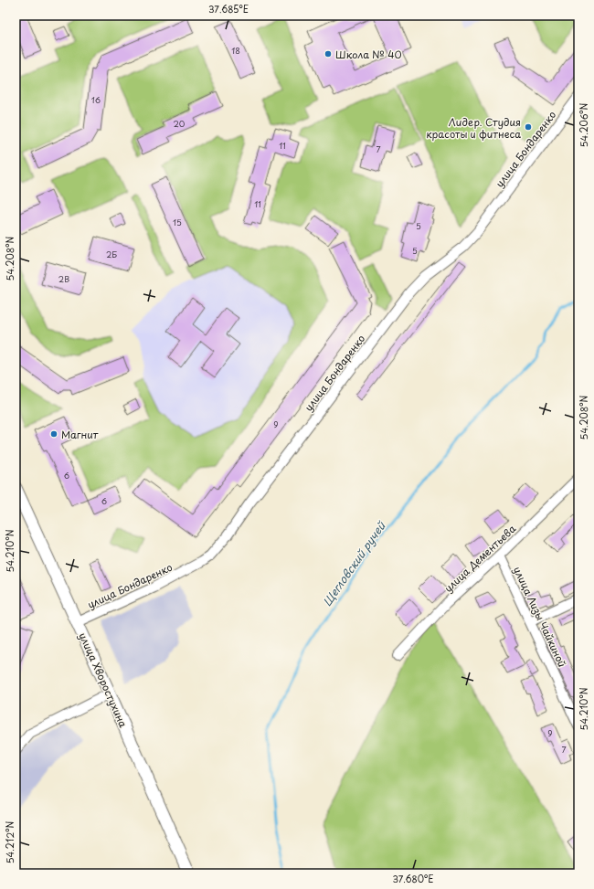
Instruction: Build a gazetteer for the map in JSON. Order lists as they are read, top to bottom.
{
  "streets": {
    "street": [
      "улица Бондаренко",
      "улица Дементьева",
      "улица Лизы Чайкиной",
      "улица Хворостухина"
    ]
  },
  "crossings": [
    ["улица Бондаренко", "улица Хворостухина"],
    ["улица Дементьева", "улица Лизы Чайкиной"]
  ],
  "water": ["Щегловский ручей"],
  "places": ["Школа № 40", "Лидер. Студия красоты и фитнеса", "Магнит"],
  "house_numbers": [
    "18",
    "16",
    "20",
    "11",
    "7",
    "11",
    "15",
    "5",
    "5",
    "2Б",
    "2В",
    "9",
    "6",
    "6",
    "9",
    "7"
  ],
  "coordinates": [
    "37.685°E",
    "54.206°N",
    "54.208°N",
    "54.210°N",
    "54.212°N",
    "37.680°E"
  ]
}
